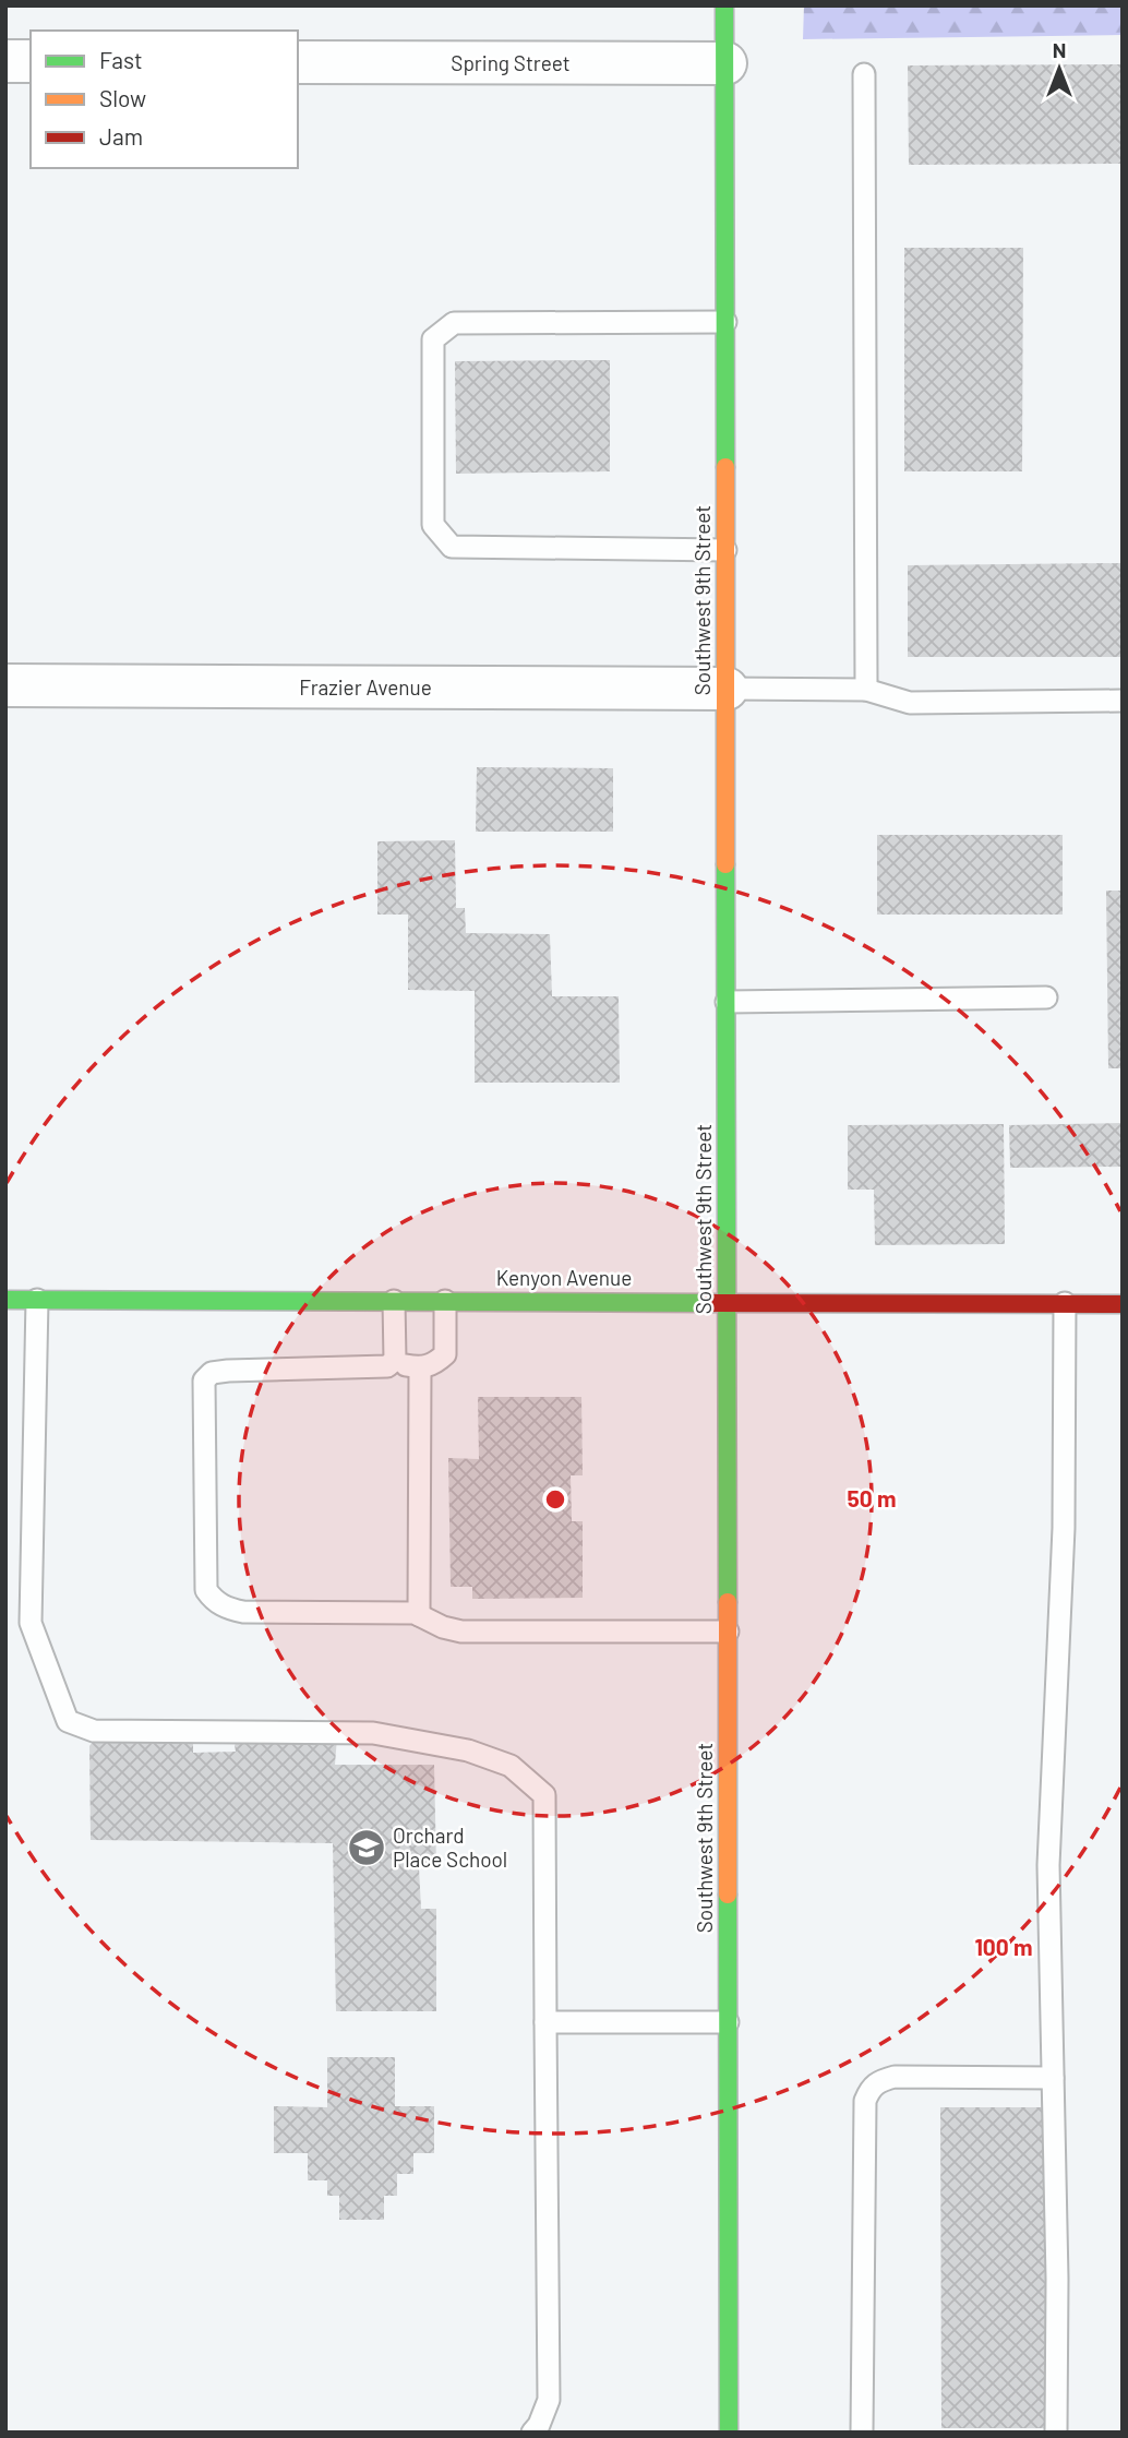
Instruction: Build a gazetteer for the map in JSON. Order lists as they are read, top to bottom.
{
  "streets": {
    "main road": ["Southwest 9th Street", "Kenyon Avenue"],
    "street": ["Spring Street", "Frazier Avenue"]
  },
  "crossings": [
    ["Spring Street", "Southwest 9th Street"],
    ["Southwest 9th Street", "Frazier Avenue"],
    ["Southwest 9th Street", "Kenyon Avenue"]
  ],
  "places": {
    "school or university": ["Orchard Place School"]
  },
  "legend": ["Fast", "Slow", "Jam"],
  "north": "top",
  "rings": ["50 m", "100 m"]
}
